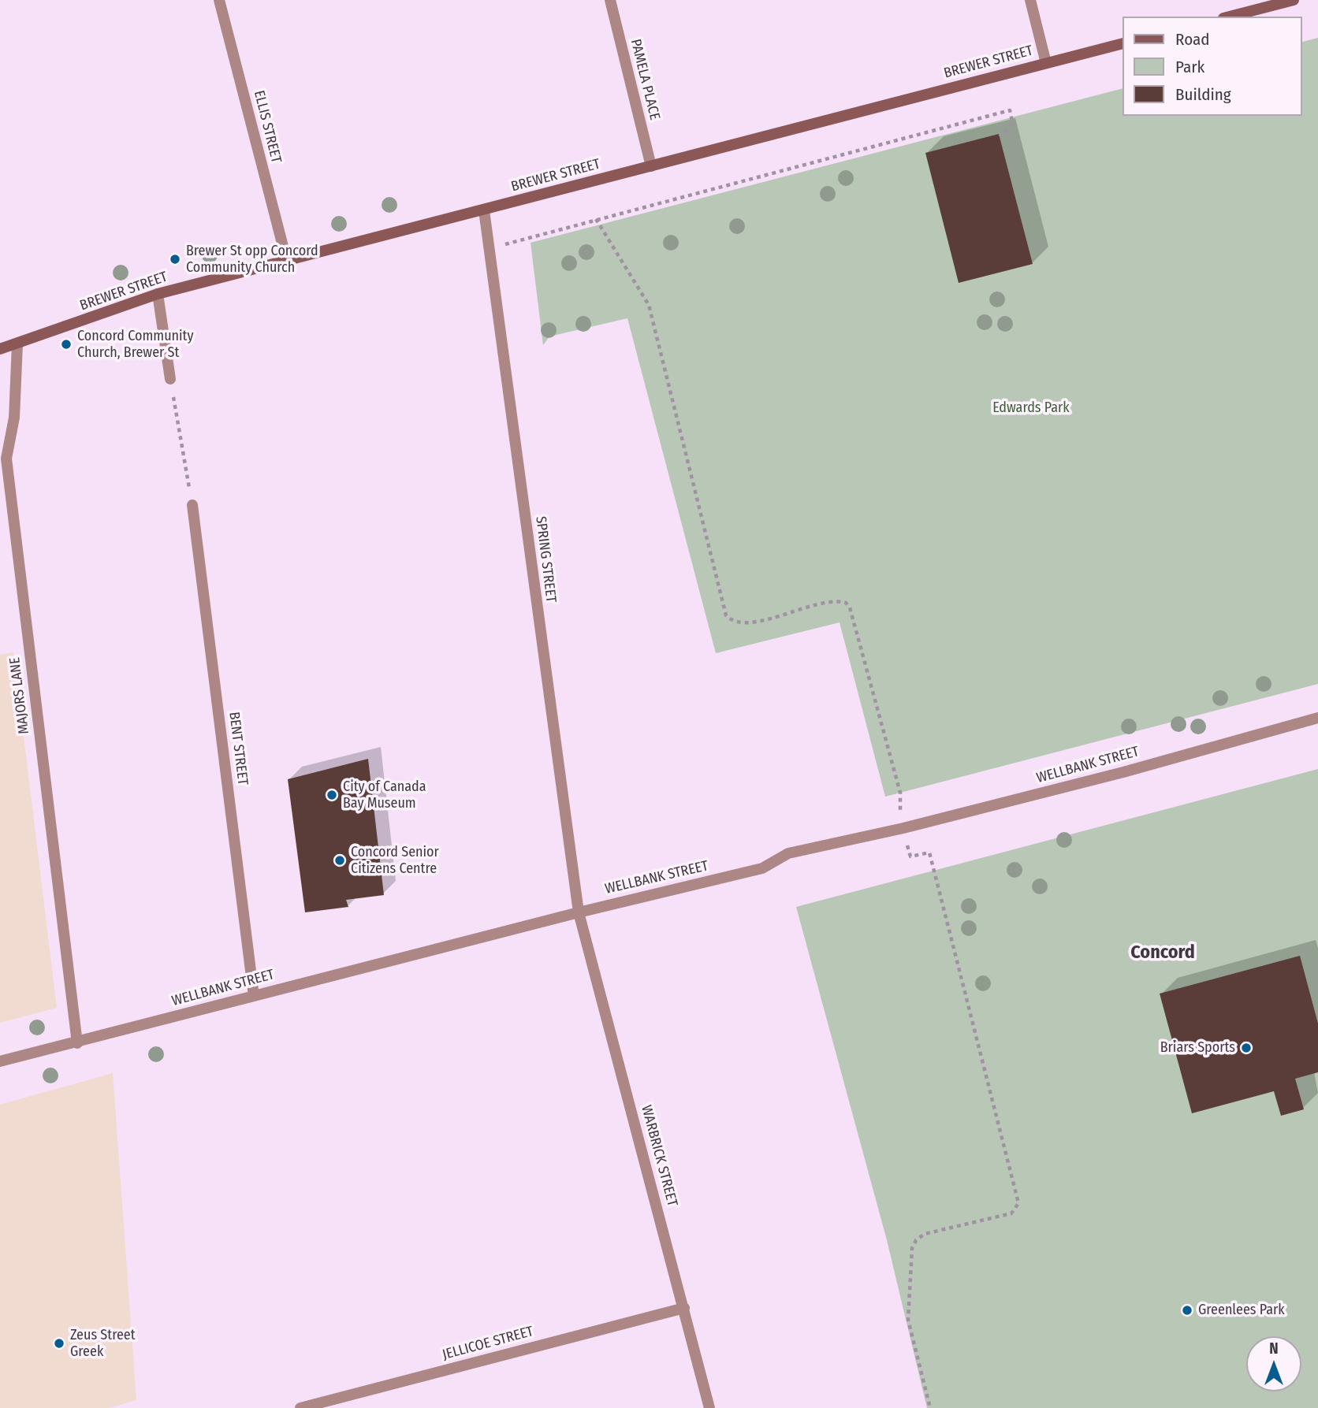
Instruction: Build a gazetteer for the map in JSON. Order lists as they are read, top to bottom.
{
  "streets": {
    "main road": ["BREWER STREET"],
    "street": [
      "PAMELA PLACE",
      "ELLIS STREET",
      "SPRING STREET",
      "MAJORS LANE",
      "BENT STREET",
      "WELLBANK STREET",
      "WARBRICK STREET",
      "JELLICOE STREET"
    ]
  },
  "crossings": [
    ["BREWER STREET", "PAMELA PLACE"],
    ["BREWER STREET", "ELLIS STREET"],
    ["BREWER STREET", "SPRING STREET"],
    ["BREWER STREET", "MAJORS LANE"],
    ["SPRING STREET", "WELLBANK STREET"],
    ["SPRING STREET", "WARBRICK STREET"],
    ["MAJORS LANE", "WELLBANK STREET"],
    ["BENT STREET", "WELLBANK STREET"],
    ["WELLBANK STREET", "WARBRICK STREET"],
    ["WARBRICK STREET", "JELLICOE STREET"]
  ],
  "districts": ["Concord"],
  "parks": ["Edwards Park"],
  "places": [
    "Brewer St opp Concord Community Church",
    "Concord Community Church, Brewer St",
    "City of Canada Bay Museum",
    "Concord Senior Citizens Centre",
    "Briars Sports",
    "Greenlees Park",
    "Zeus Street Greek"
  ],
  "legend": ["Road", "Park", "Building"],
  "north": "top"
}
